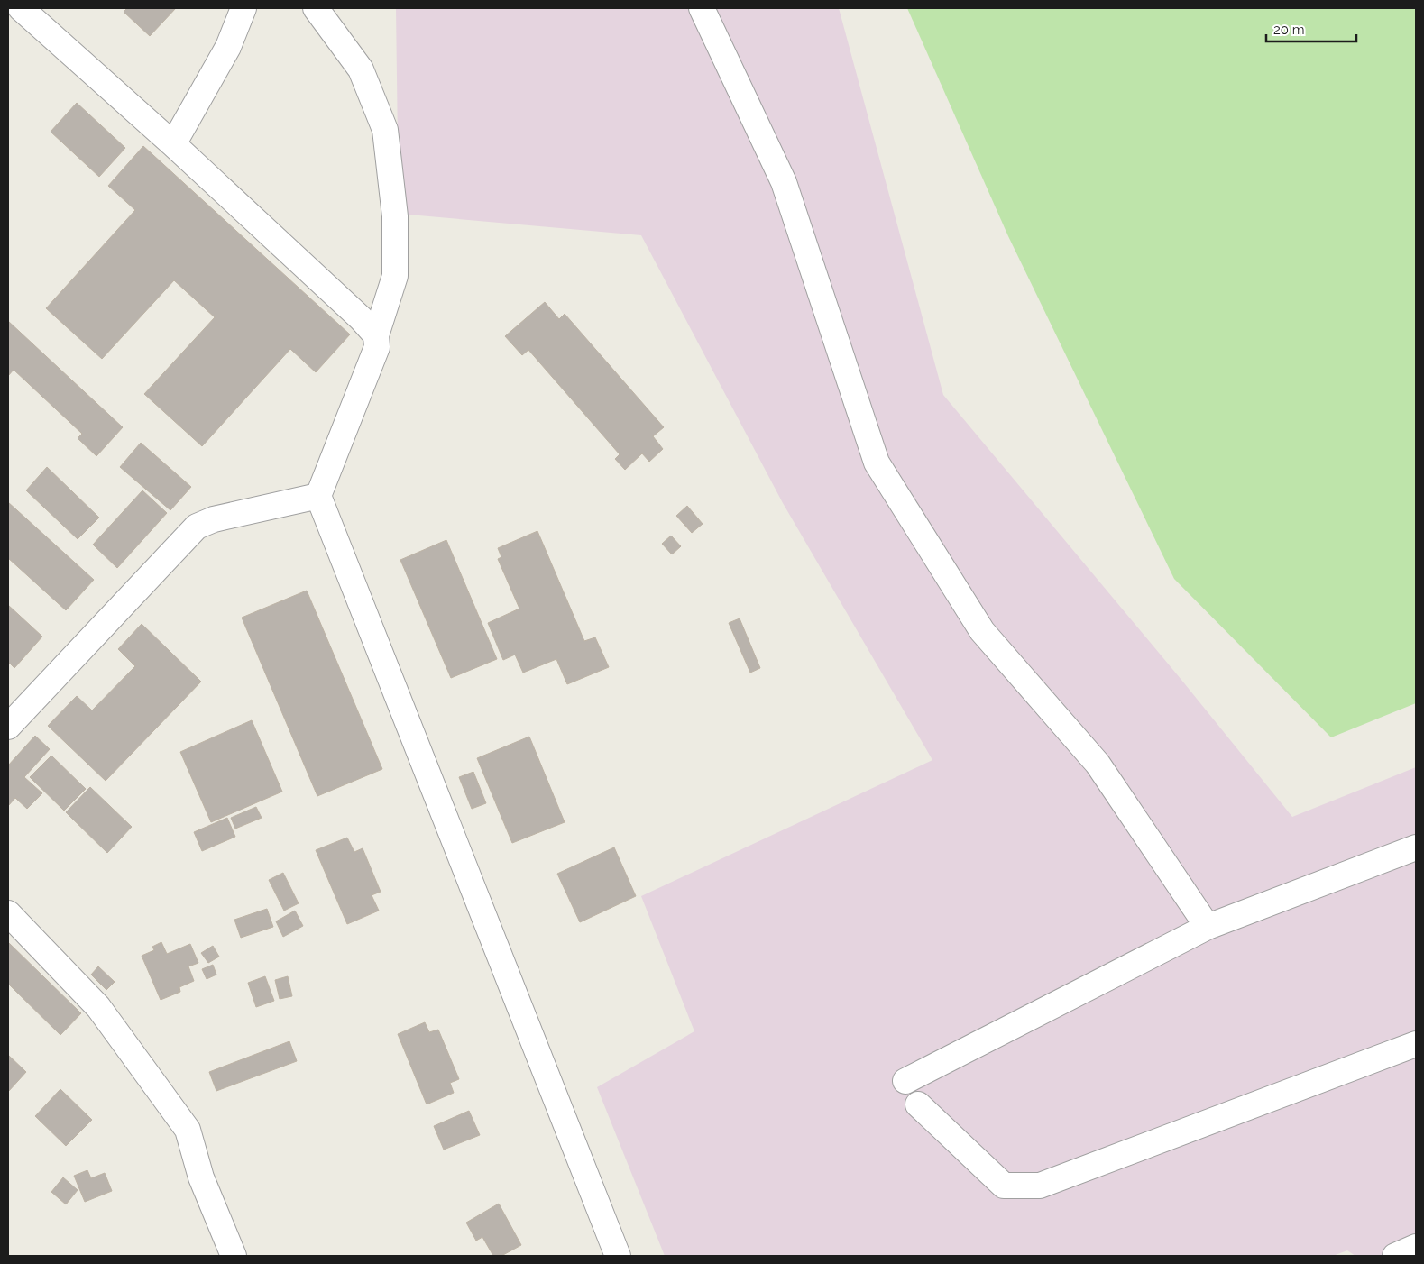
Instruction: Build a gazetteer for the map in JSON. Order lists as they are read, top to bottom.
{
  "scale_bar": "20 m"
}
